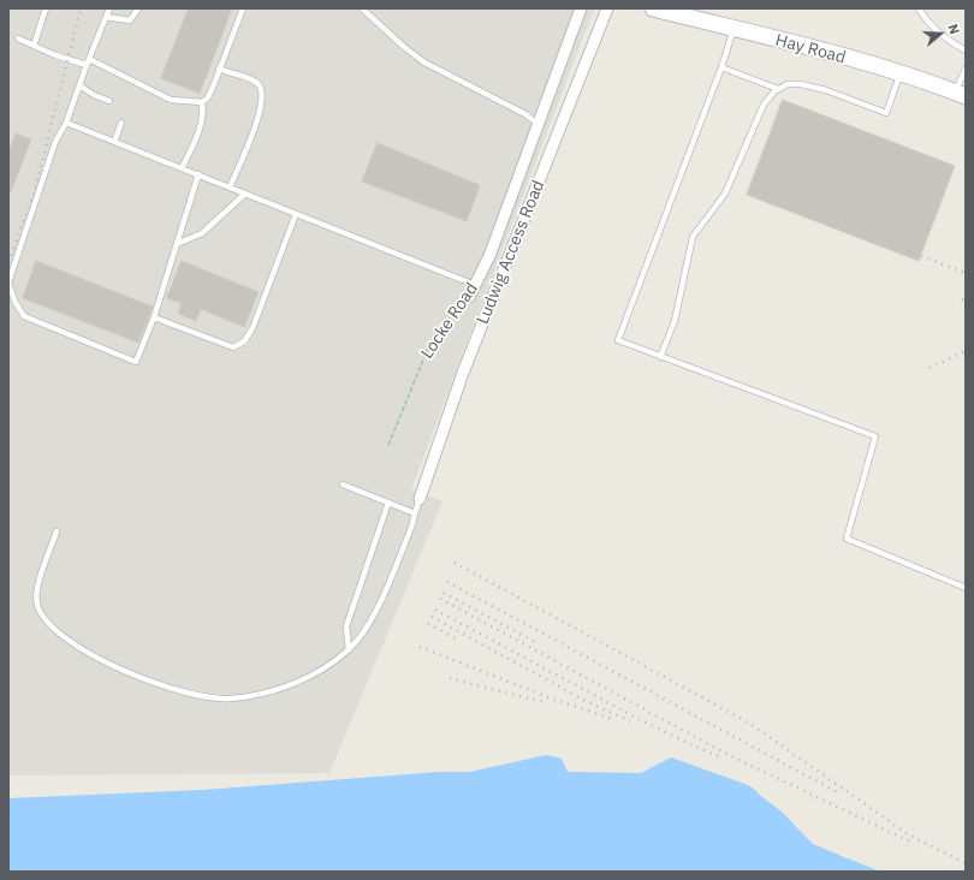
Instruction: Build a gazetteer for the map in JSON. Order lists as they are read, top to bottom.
{
  "streets": {
    "main road": ["Hay Road"],
    "street": ["Ludwig Access Road", "Locke Road"]
  },
  "north": "right"
}
